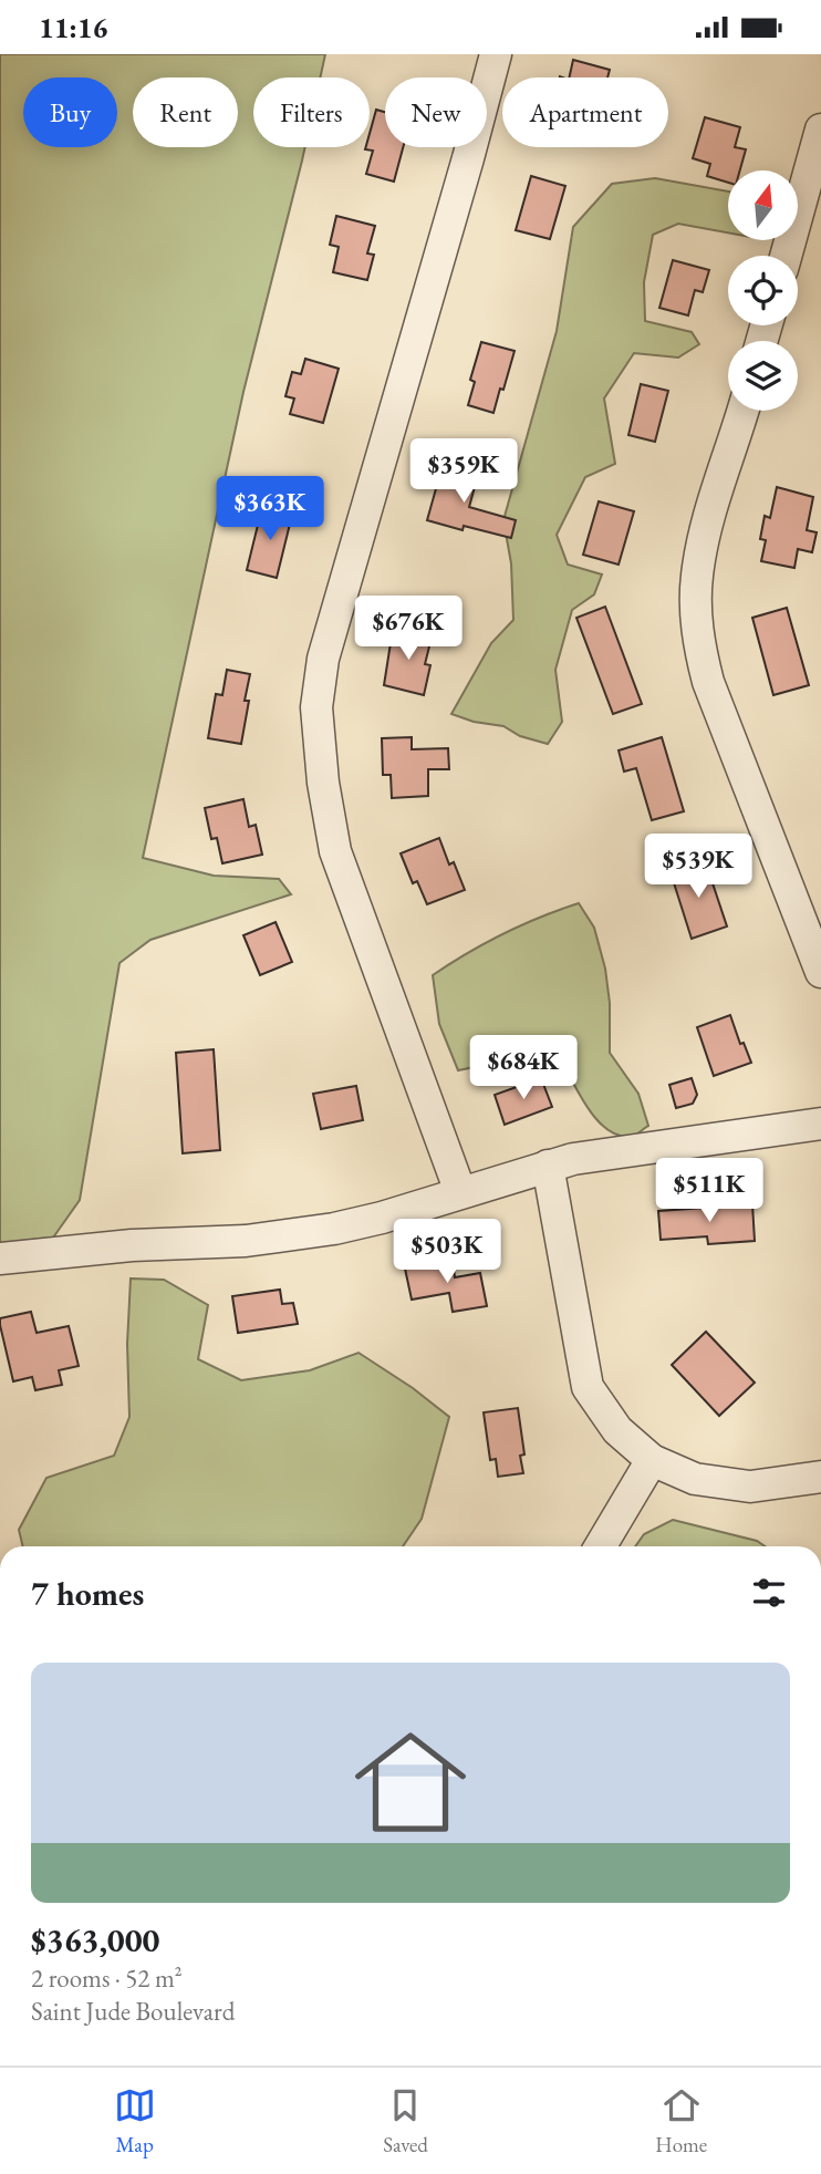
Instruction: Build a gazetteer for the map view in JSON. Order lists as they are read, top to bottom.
{
  "north": "top",
  "page": {
    "status": "11:16",
    "chip": [
      "Buy",
      "Rent",
      "Filters",
      "New",
      "Apartment"
    ],
    "price": [
      "$359K",
      "$363K",
      "$676K",
      "$539K",
      "$684K",
      "$511K",
      "$503K"
    ],
    "heading": "7 homes",
    "list": [
      {
        "name": "$363,000",
        "note": "2 rooms · 52 m² · Saint Jude Boulevard"
      }
    ],
    "tabs": ["Map", "Saved", "Home"]
  }
}
